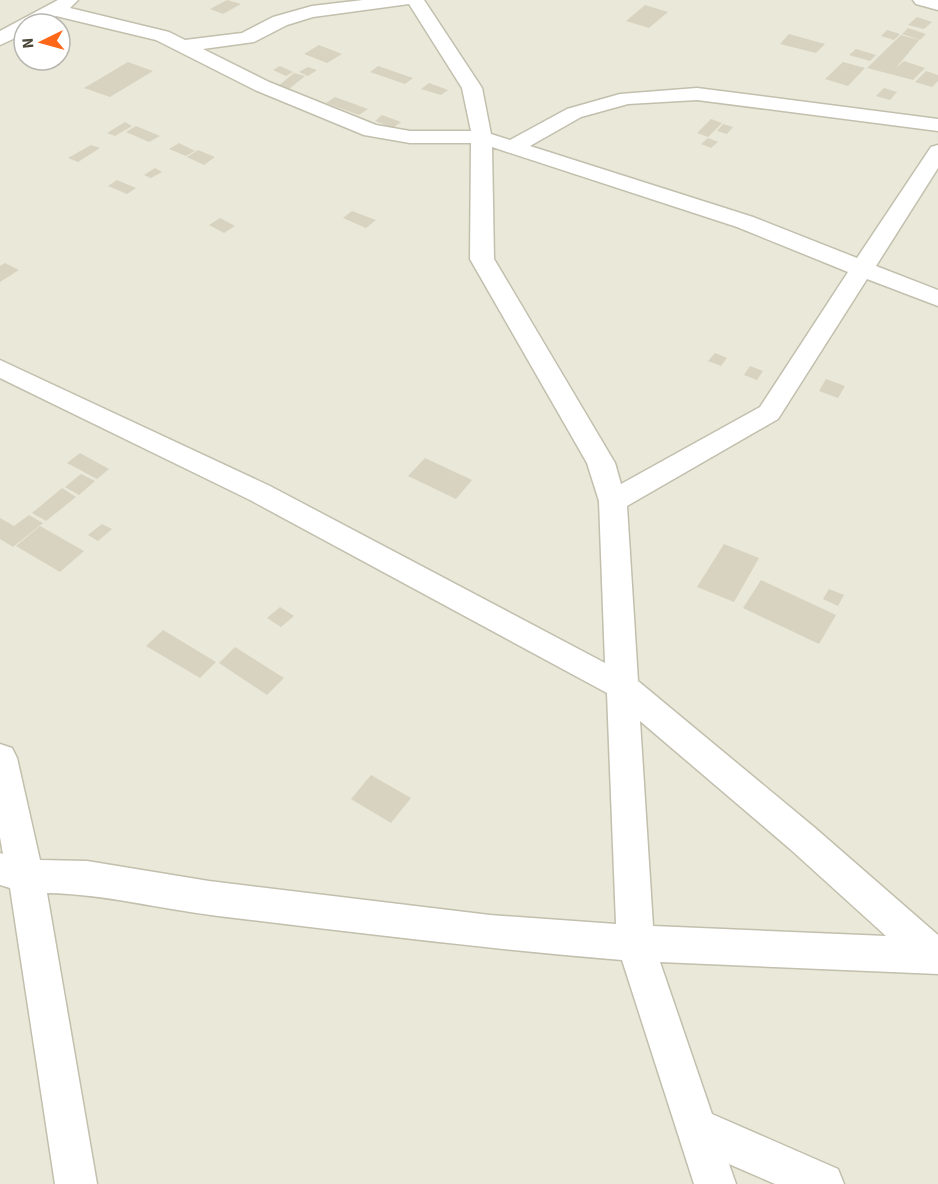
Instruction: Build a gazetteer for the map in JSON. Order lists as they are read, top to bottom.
{
  "north": "left"
}
